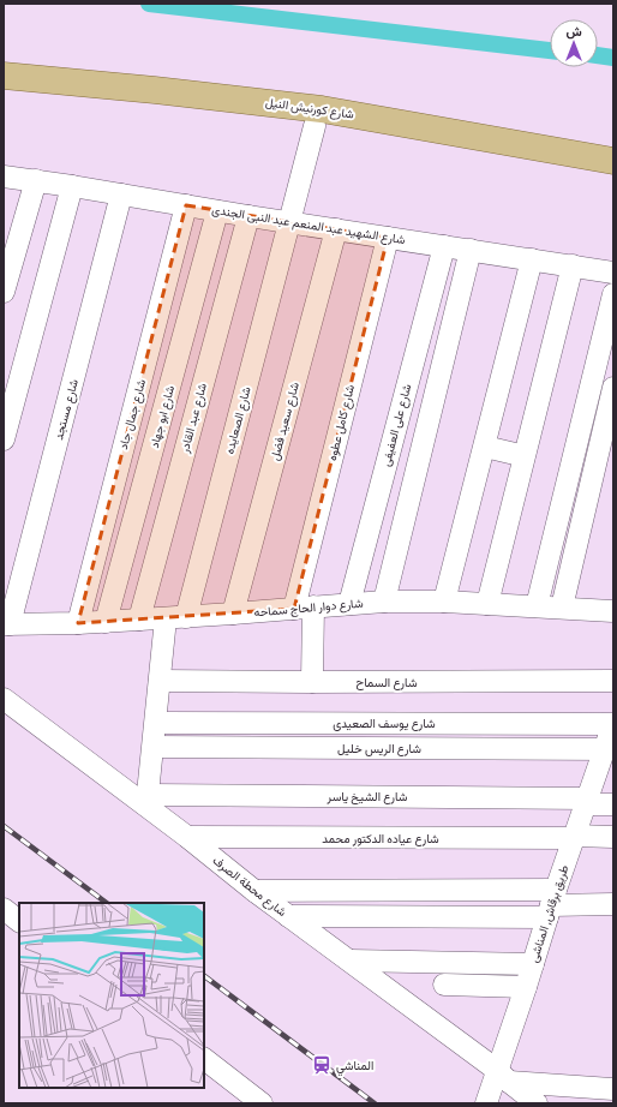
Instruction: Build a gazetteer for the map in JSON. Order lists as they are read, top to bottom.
{
  "streets": {
    "main road": ["شارع كورنيش النيل"],
    "street": [
      "شارع الشهيد عبد المنعم عبد النبى الجندى",
      "شارع مستجد",
      "شارع جمال جاد",
      "شارع ابو جهاد",
      "شارع عبد القادر",
      "شارع الصعايده",
      "شارع سعيد فضل",
      "شارع كامل عطوه",
      "شارع على العفيفى",
      "شارع دوار الحاج سماحه",
      "شارع السماح",
      "شارع يوسف الصعيدى",
      "شارع الريس خليل",
      "شارع الشيخ ياسر",
      "شارع عياده الدكتور محمد",
      "شارع محطة الصرف",
      "طريق برقاش, المناشى"
    ]
  },
  "crossings": [
    ["شارع كورنيش النيل", "شارع الصعايده"],
    ["شارع الشهيد عبد المنعم عبد النبى الجندى", "شارع مستجد"],
    ["شارع الشهيد عبد المنعم عبد النبى الجندى", "شارع جمال جاد"],
    ["شارع الشهيد عبد المنعم عبد النبى الجندى", "شارع ابو جهاد"],
    ["شارع الشهيد عبد المنعم عبد النبى الجندى", "شارع عبد القادر"],
    ["شارع الشهيد عبد المنعم عبد النبى الجندى", "شارع الصعايده"],
    ["شارع الشهيد عبد المنعم عبد النبى الجندى", "شارع سعيد فضل"],
    ["شارع الشهيد عبد المنعم عبد النبى الجندى", "شارع كامل عطوه"],
    ["شارع الشهيد عبد المنعم عبد النبى الجندى", "شارع على العفيفى"],
    ["شارع مستجد", "شارع دوار الحاج سماحه"],
    ["شارع جمال جاد", "شارع دوار الحاج سماحه"],
    ["شارع ابو جهاد", "شارع دوار الحاج سماحه"],
    ["شارع عبد القادر", "شارع دوار الحاج سماحه"],
    ["شارع الصعايده", "شارع دوار الحاج سماحه"],
    ["شارع الصعايده", "شارع السماح"],
    ["شارع الصعايده", "شارع يوسف الصعيدى"],
    ["شارع الصعايده", "شارع الريس خليل"],
    ["شارع الصعايده", "شارع الشيخ ياسر"],
    ["شارع الصعايده", "شارع محطة الصرف"],
    ["شارع سعيد فضل", "شارع دوار الحاج سماحه"],
    ["شارع كامل عطوه", "شارع دوار الحاج سماحه"],
    ["شارع كامل عطوه", "شارع السماح"],
    ["شارع على العفيفى", "شارع دوار الحاج سماحه"],
    ["شارع يوسف الصعيدى", "طريق برقاش, المناشى"],
    ["شارع الريس خليل", "طريق برقاش, المناشى"],
    ["شارع الشيخ ياسر", "شارع محطة الصرف"],
    ["شارع الشيخ ياسر", "طريق برقاش, المناشى"],
    ["شارع عياده الدكتور محمد", "شارع محطة الصرف"],
    ["شارع عياده الدكتور محمد", "طريق برقاش, المناشى"],
    ["شارع محطة الصرف", "طريق برقاش, المناشى"]
  ],
  "places": {
    "station": ["المناشي"]
  },
  "north": "top"
}
